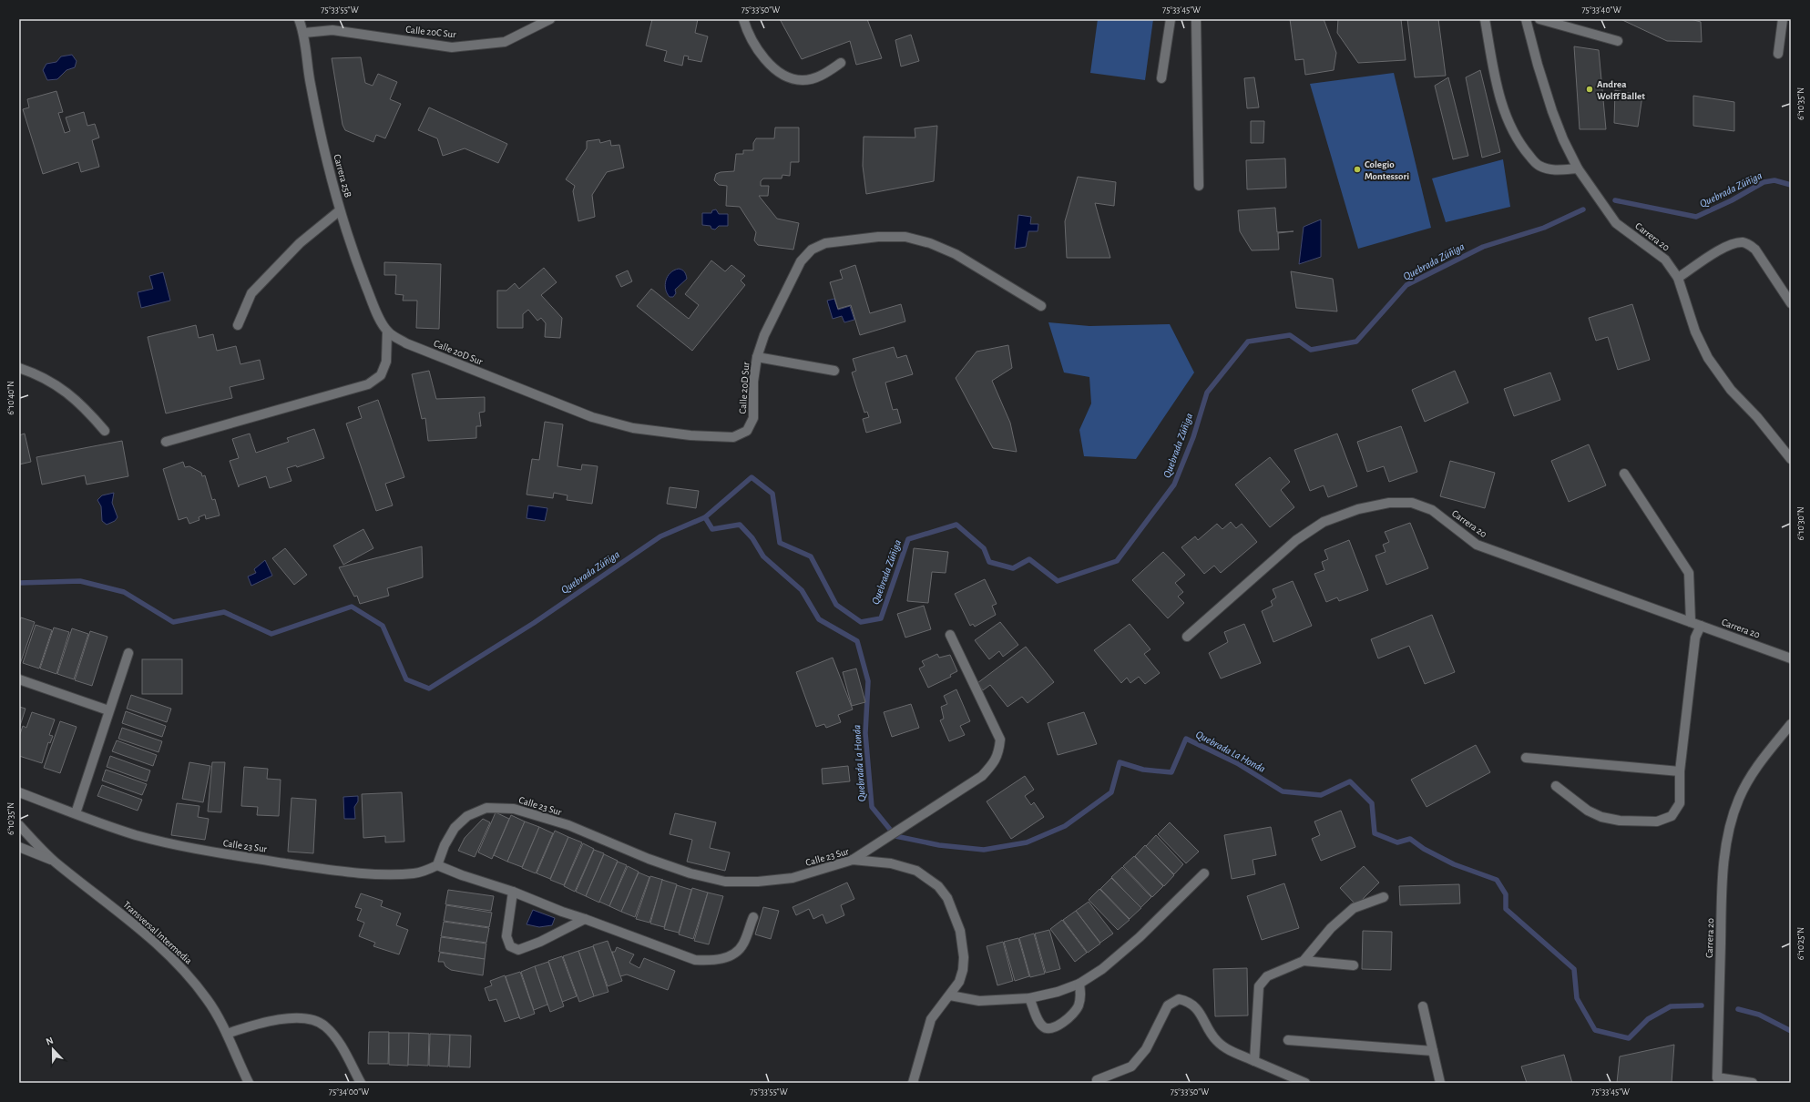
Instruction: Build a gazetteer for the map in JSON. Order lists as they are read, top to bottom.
{
  "streets": {
    "street": [
      "Calle 20C Sur",
      "Carrera 25B",
      "Carrera 20",
      "Calle 20D Sur",
      "Calle 23 Sur",
      "Transversal Intermedia"
    ]
  },
  "crossings": [
    ["Calle 20C Sur", "Carrera 25B"],
    ["Carrera 25B", "Calle 20D Sur"]
  ],
  "water": ["Quebrada Zúñiga", "Quebrada La Honda"],
  "places": ["Andrea Wolff Ballet", "Colegio Montessori"],
  "north": "top",
  "coordinates": [
    "75°33'55\"W",
    "75°33'50\"W",
    "75°33'45\"W",
    "75°33'40\"W",
    "6°10'35\"N",
    "6°10'40\"N",
    "6°10'30\"N",
    "6°10'25\"N",
    "75°34'00\"W"
  ]
}
